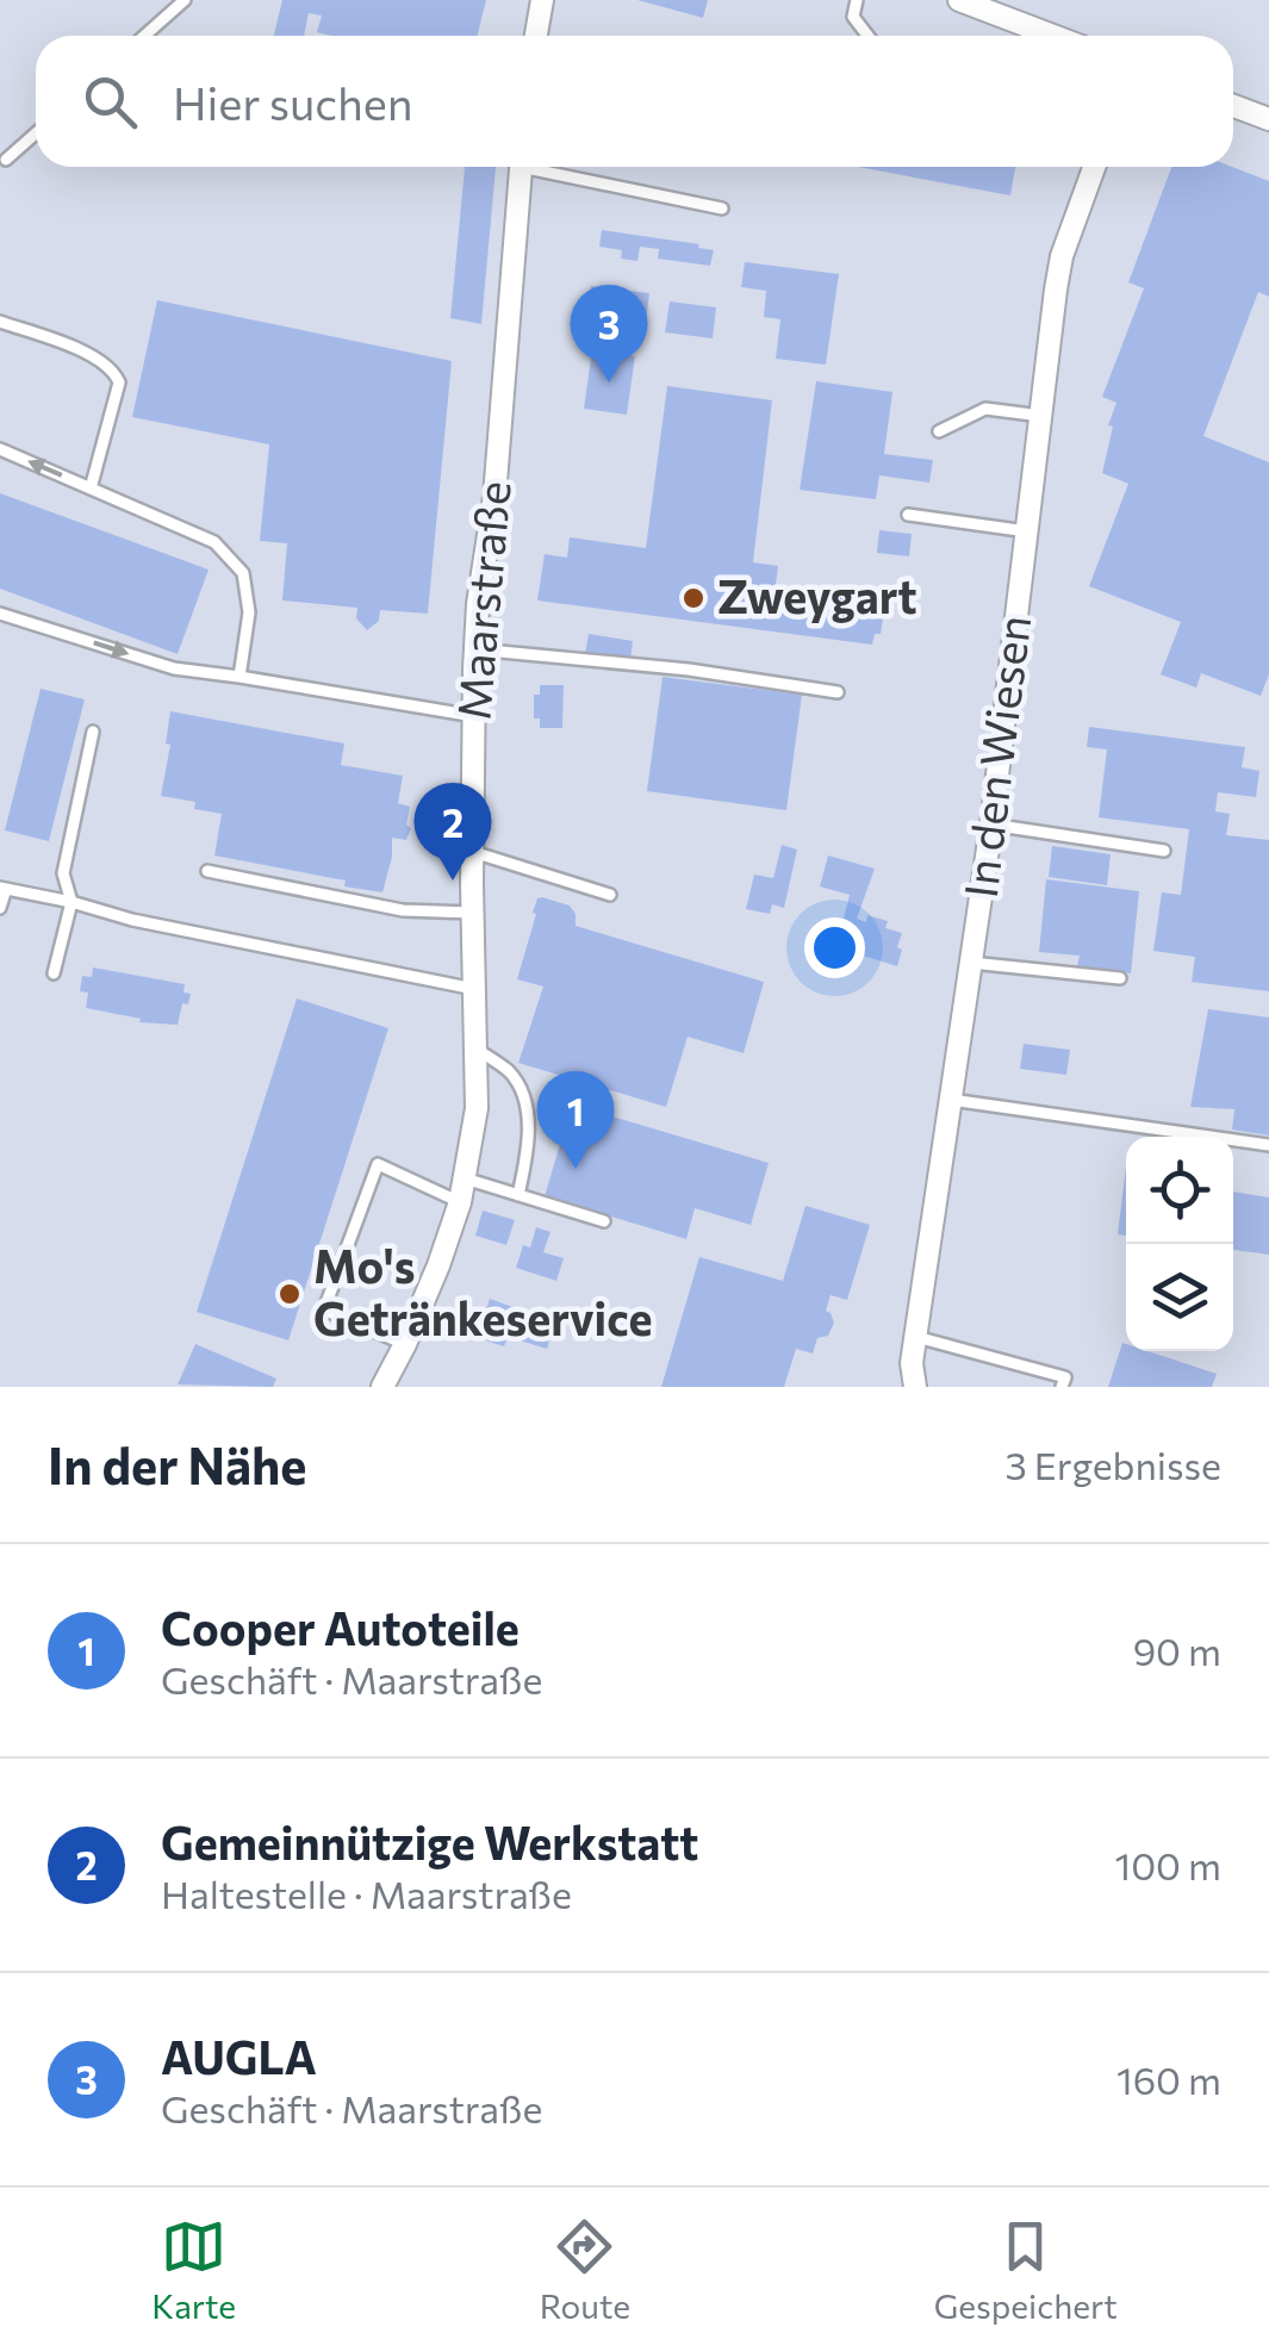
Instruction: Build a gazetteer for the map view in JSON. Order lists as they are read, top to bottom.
{
  "streets": {
    "street": ["Maarstraße", "In den Wiesen"]
  },
  "places": ["Zweygart", "Mo's Getränkeservice"],
  "page": {
    "search": "Hier suchen",
    "pins": ["3", "2", "1"],
    "heading": ["In der Nähe", "3 Ergebnisse"],
    "list": [
      {
        "mark": "1",
        "name": "Cooper Autoteile",
        "note": "Geschäft · Maarstraße",
        "value": "90 m"
      },
      {
        "mark": "2",
        "name": "Gemeinnützige Werkstatt",
        "note": "Haltestelle · Maarstraße",
        "value": "100 m"
      },
      {
        "mark": "3",
        "name": "AUGLA",
        "note": "Geschäft · Maarstraße",
        "value": "160 m"
      }
    ],
    "nav": ["Karte", "Route", "Gespeichert"]
  }
}
